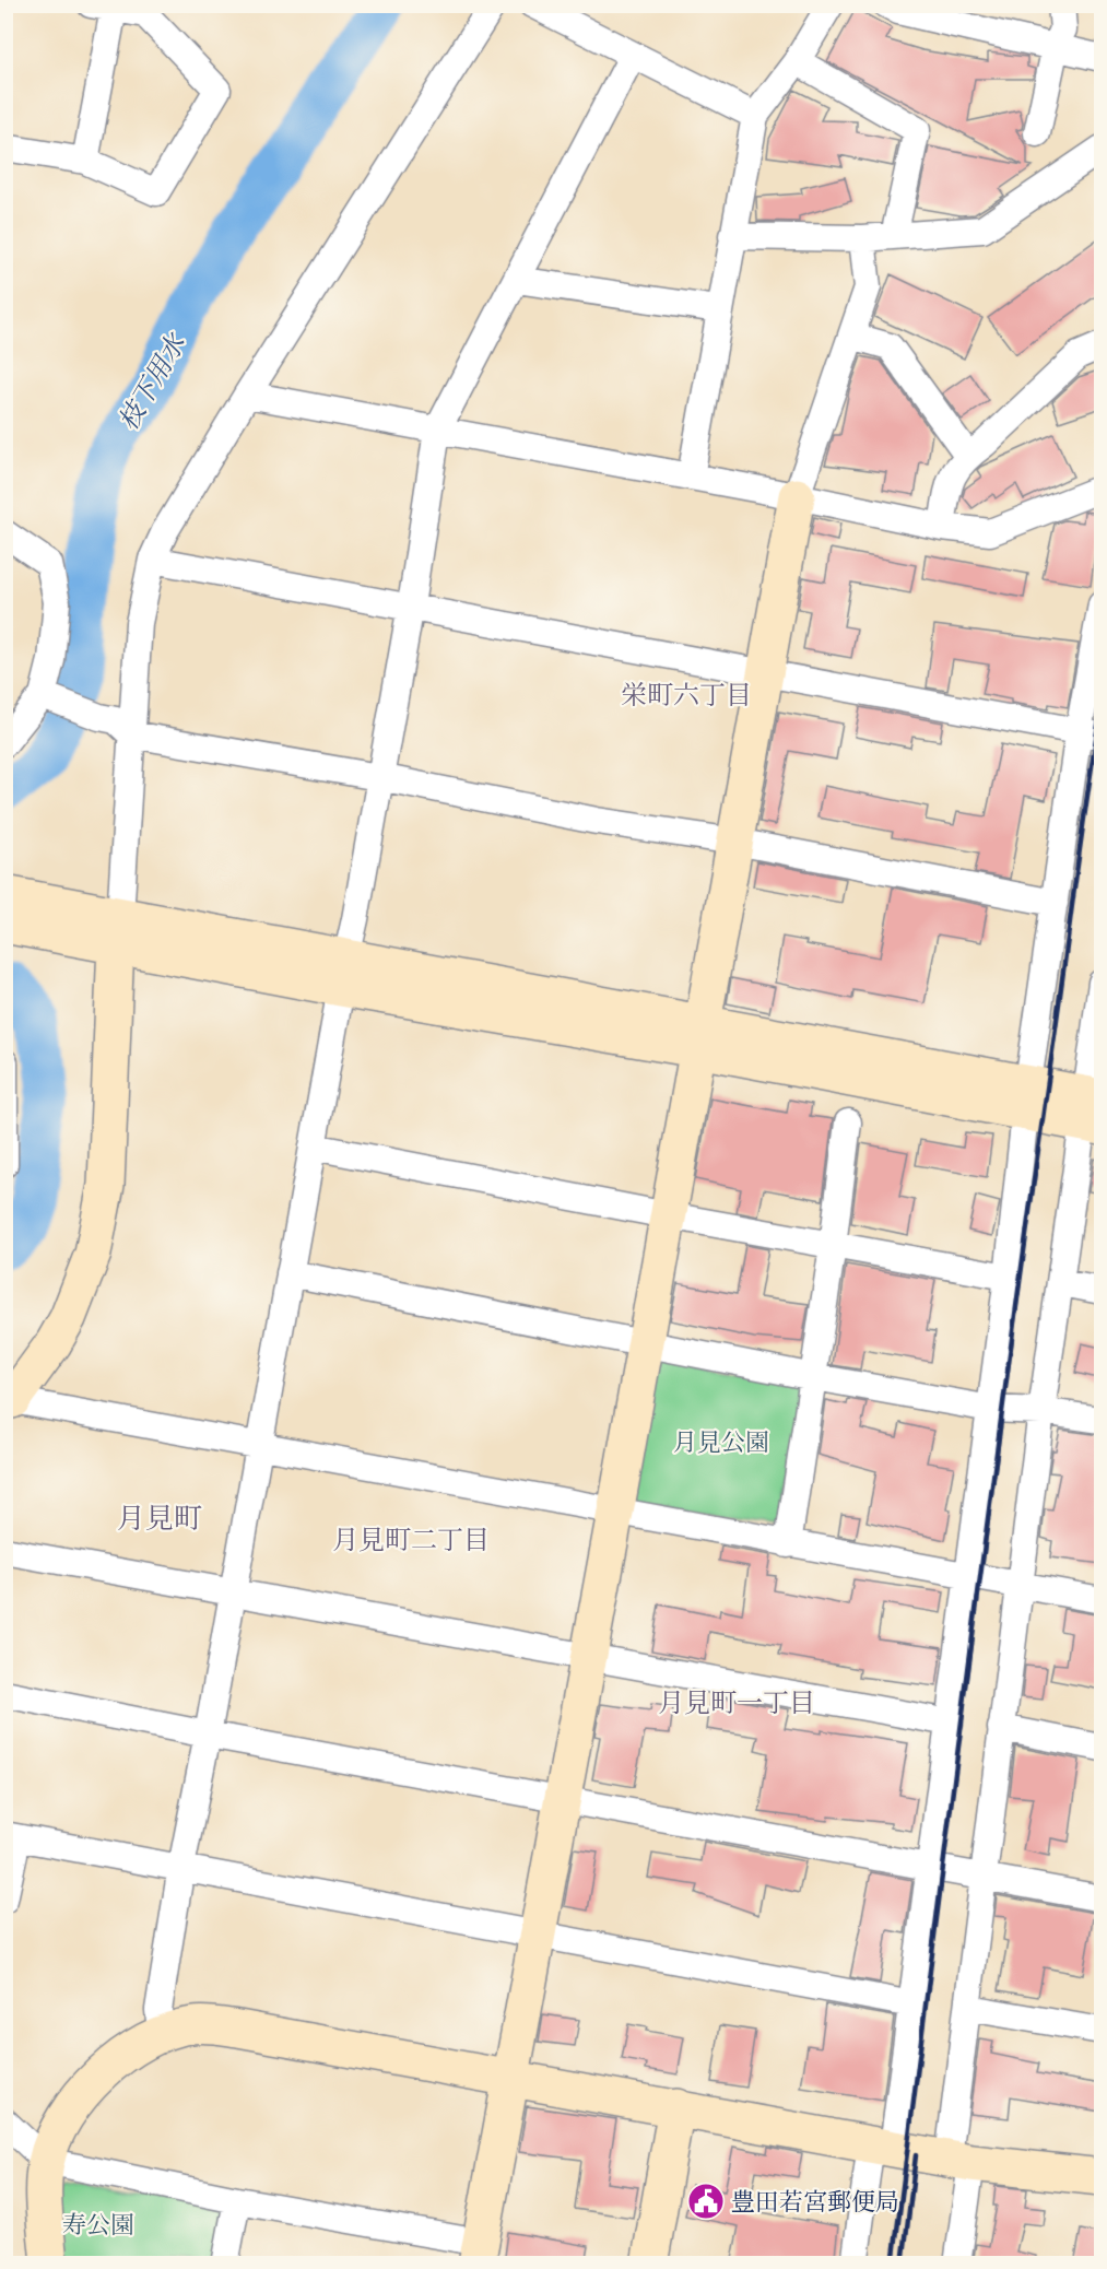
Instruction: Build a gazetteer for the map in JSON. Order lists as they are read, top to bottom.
{
  "districts": [
    "栄町六丁目",
    "月見町",
    "月見町二丁目",
    "月見町一丁目"
  ],
  "water": ["枝下用水"],
  "parks": ["月見公園", "寿公園"],
  "places": {
    "public building": ["豊田若宮郵便局"]
  }
}
